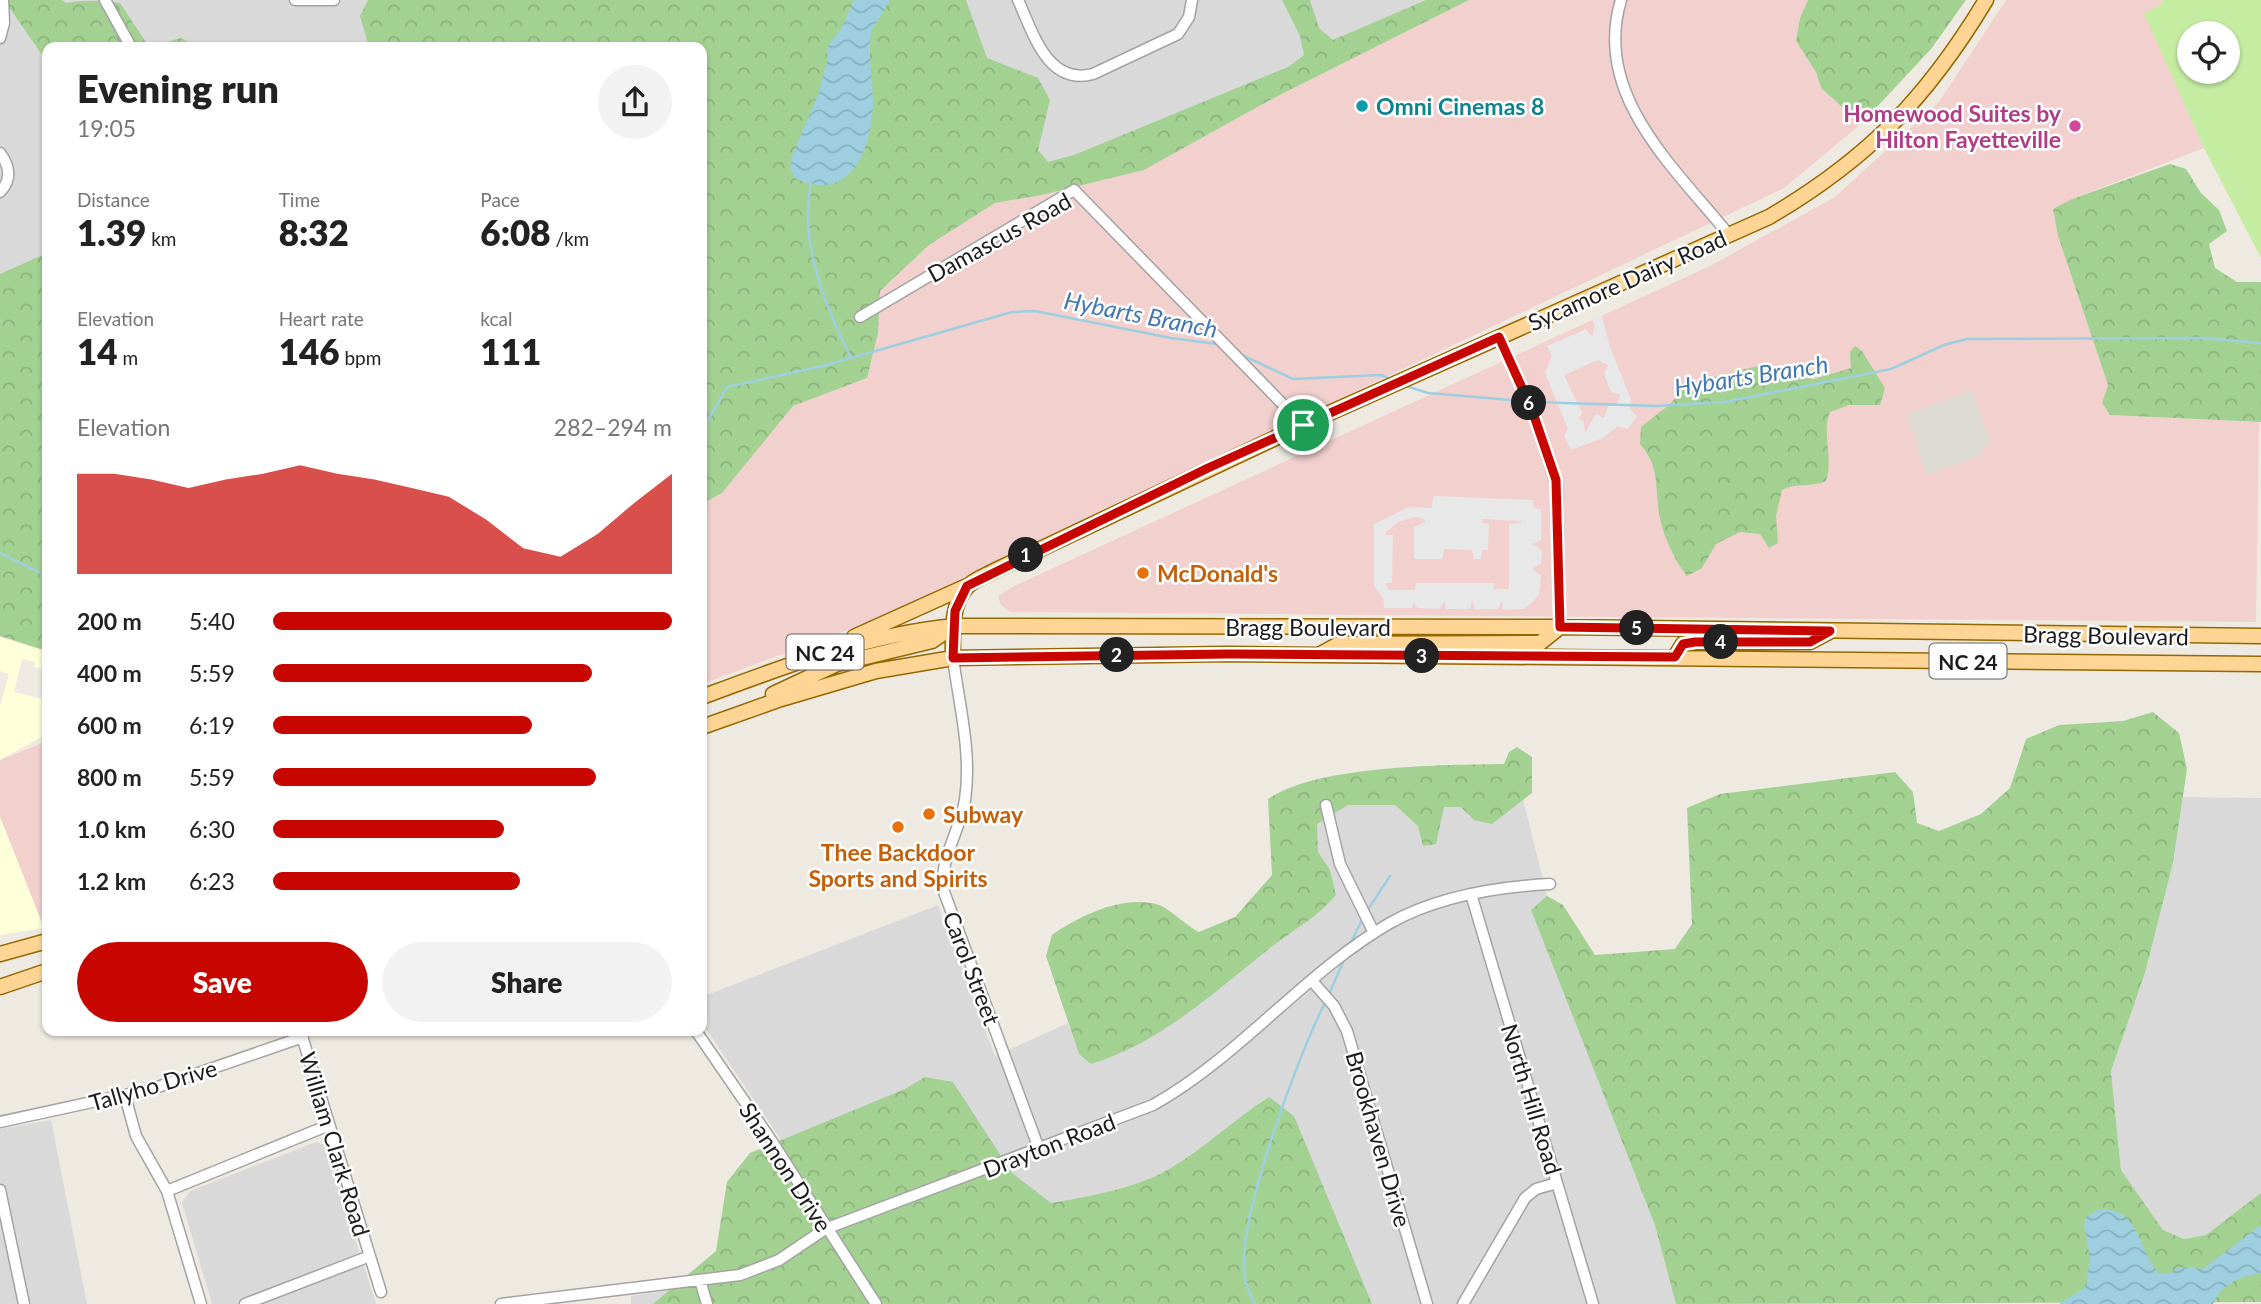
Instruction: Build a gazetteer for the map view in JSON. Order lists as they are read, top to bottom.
{
  "streets": {
    "main road": ["Sycamore Dairy Road", "Bragg Boulevard", "NC 24"],
    "street": [
      "Damascus Road",
      "Carol Street",
      "Tallyho Drive",
      "North Hill Road",
      "Brookhaven Drive",
      "William Clark Road",
      "Drayton Road",
      "Shannon Drive"
    ]
  },
  "crossings": [
    ["Damascus Road", "Sycamore Dairy Road"],
    ["Sycamore Dairy Road", "Bragg Boulevard"],
    ["Bragg Boulevard", "Carol Street"],
    ["Carol Street", "Drayton Road"],
    ["North Hill Road", "Drayton Road"],
    ["Brookhaven Drive", "Drayton Road"],
    ["Drayton Road", "Shannon Drive"]
  ],
  "water": ["Hybarts Branch"],
  "places": [
    "Omni Cinemas 8",
    "Homewood Suites by Hilton Fayetteville",
    "McDonald's",
    "Subway",
    "Thee Backdoor Sports and Spirits"
  ],
  "page": {
    "heading": ["Evening run", "19:05"],
    "stats": [
      ["Distance", "1.39 km"],
      ["Time", "8:32"],
      ["Pace", "6:08 /km"],
      ["Elevation", "14 m"],
      ["Heart rate", "146 bpm"],
      ["kcal", "111"]
    ],
    "pins": [
      "6",
      "1",
      "5",
      "4",
      "2",
      "3"
    ],
    "chart": ["Elevation", "282–294 m"],
    "list": [
      {
        "name": "200 m",
        "note": "5:40"
      },
      {
        "name": "400 m",
        "note": "5:59"
      },
      {
        "name": "600 m",
        "note": "6:19"
      },
      {
        "name": "800 m",
        "note": "5:59"
      },
      {
        "name": "1.0 km",
        "note": "6:30"
      },
      {
        "name": "1.2 km",
        "note": "6:23"
      }
    ],
    "buttons": ["Save", "Share"]
  }
}
